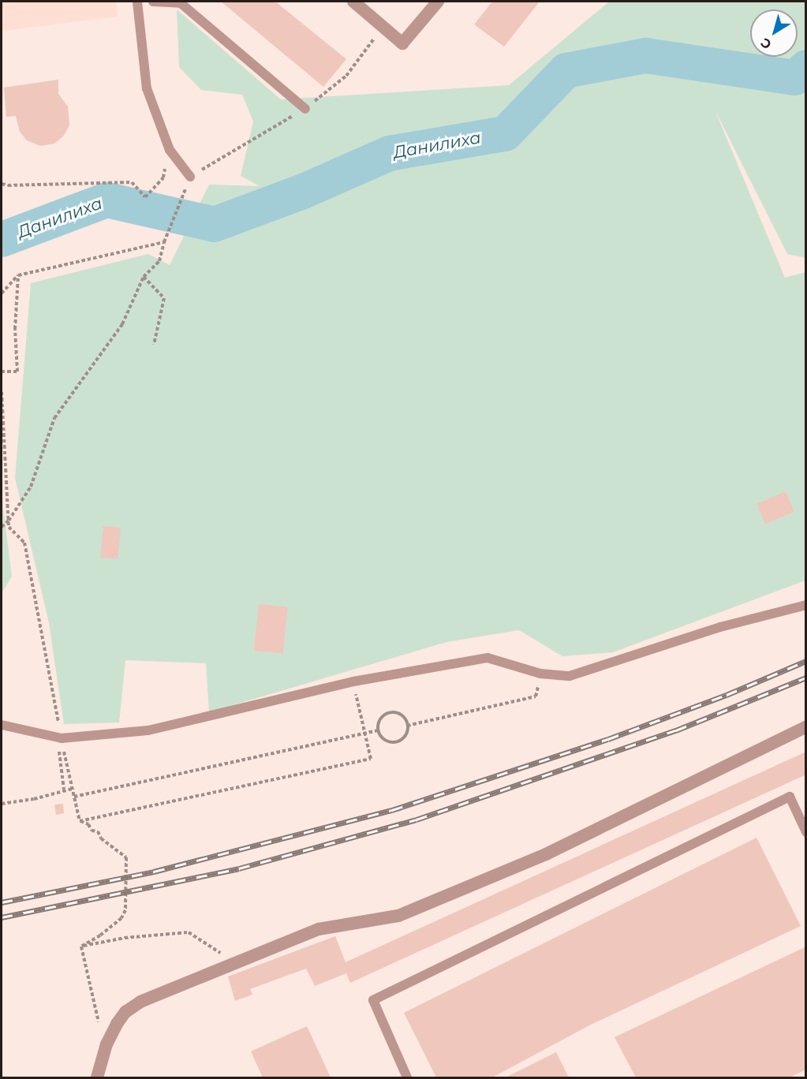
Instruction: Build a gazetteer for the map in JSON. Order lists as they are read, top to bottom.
{
  "water": ["Данилиха"],
  "north": "bottom left"
}
